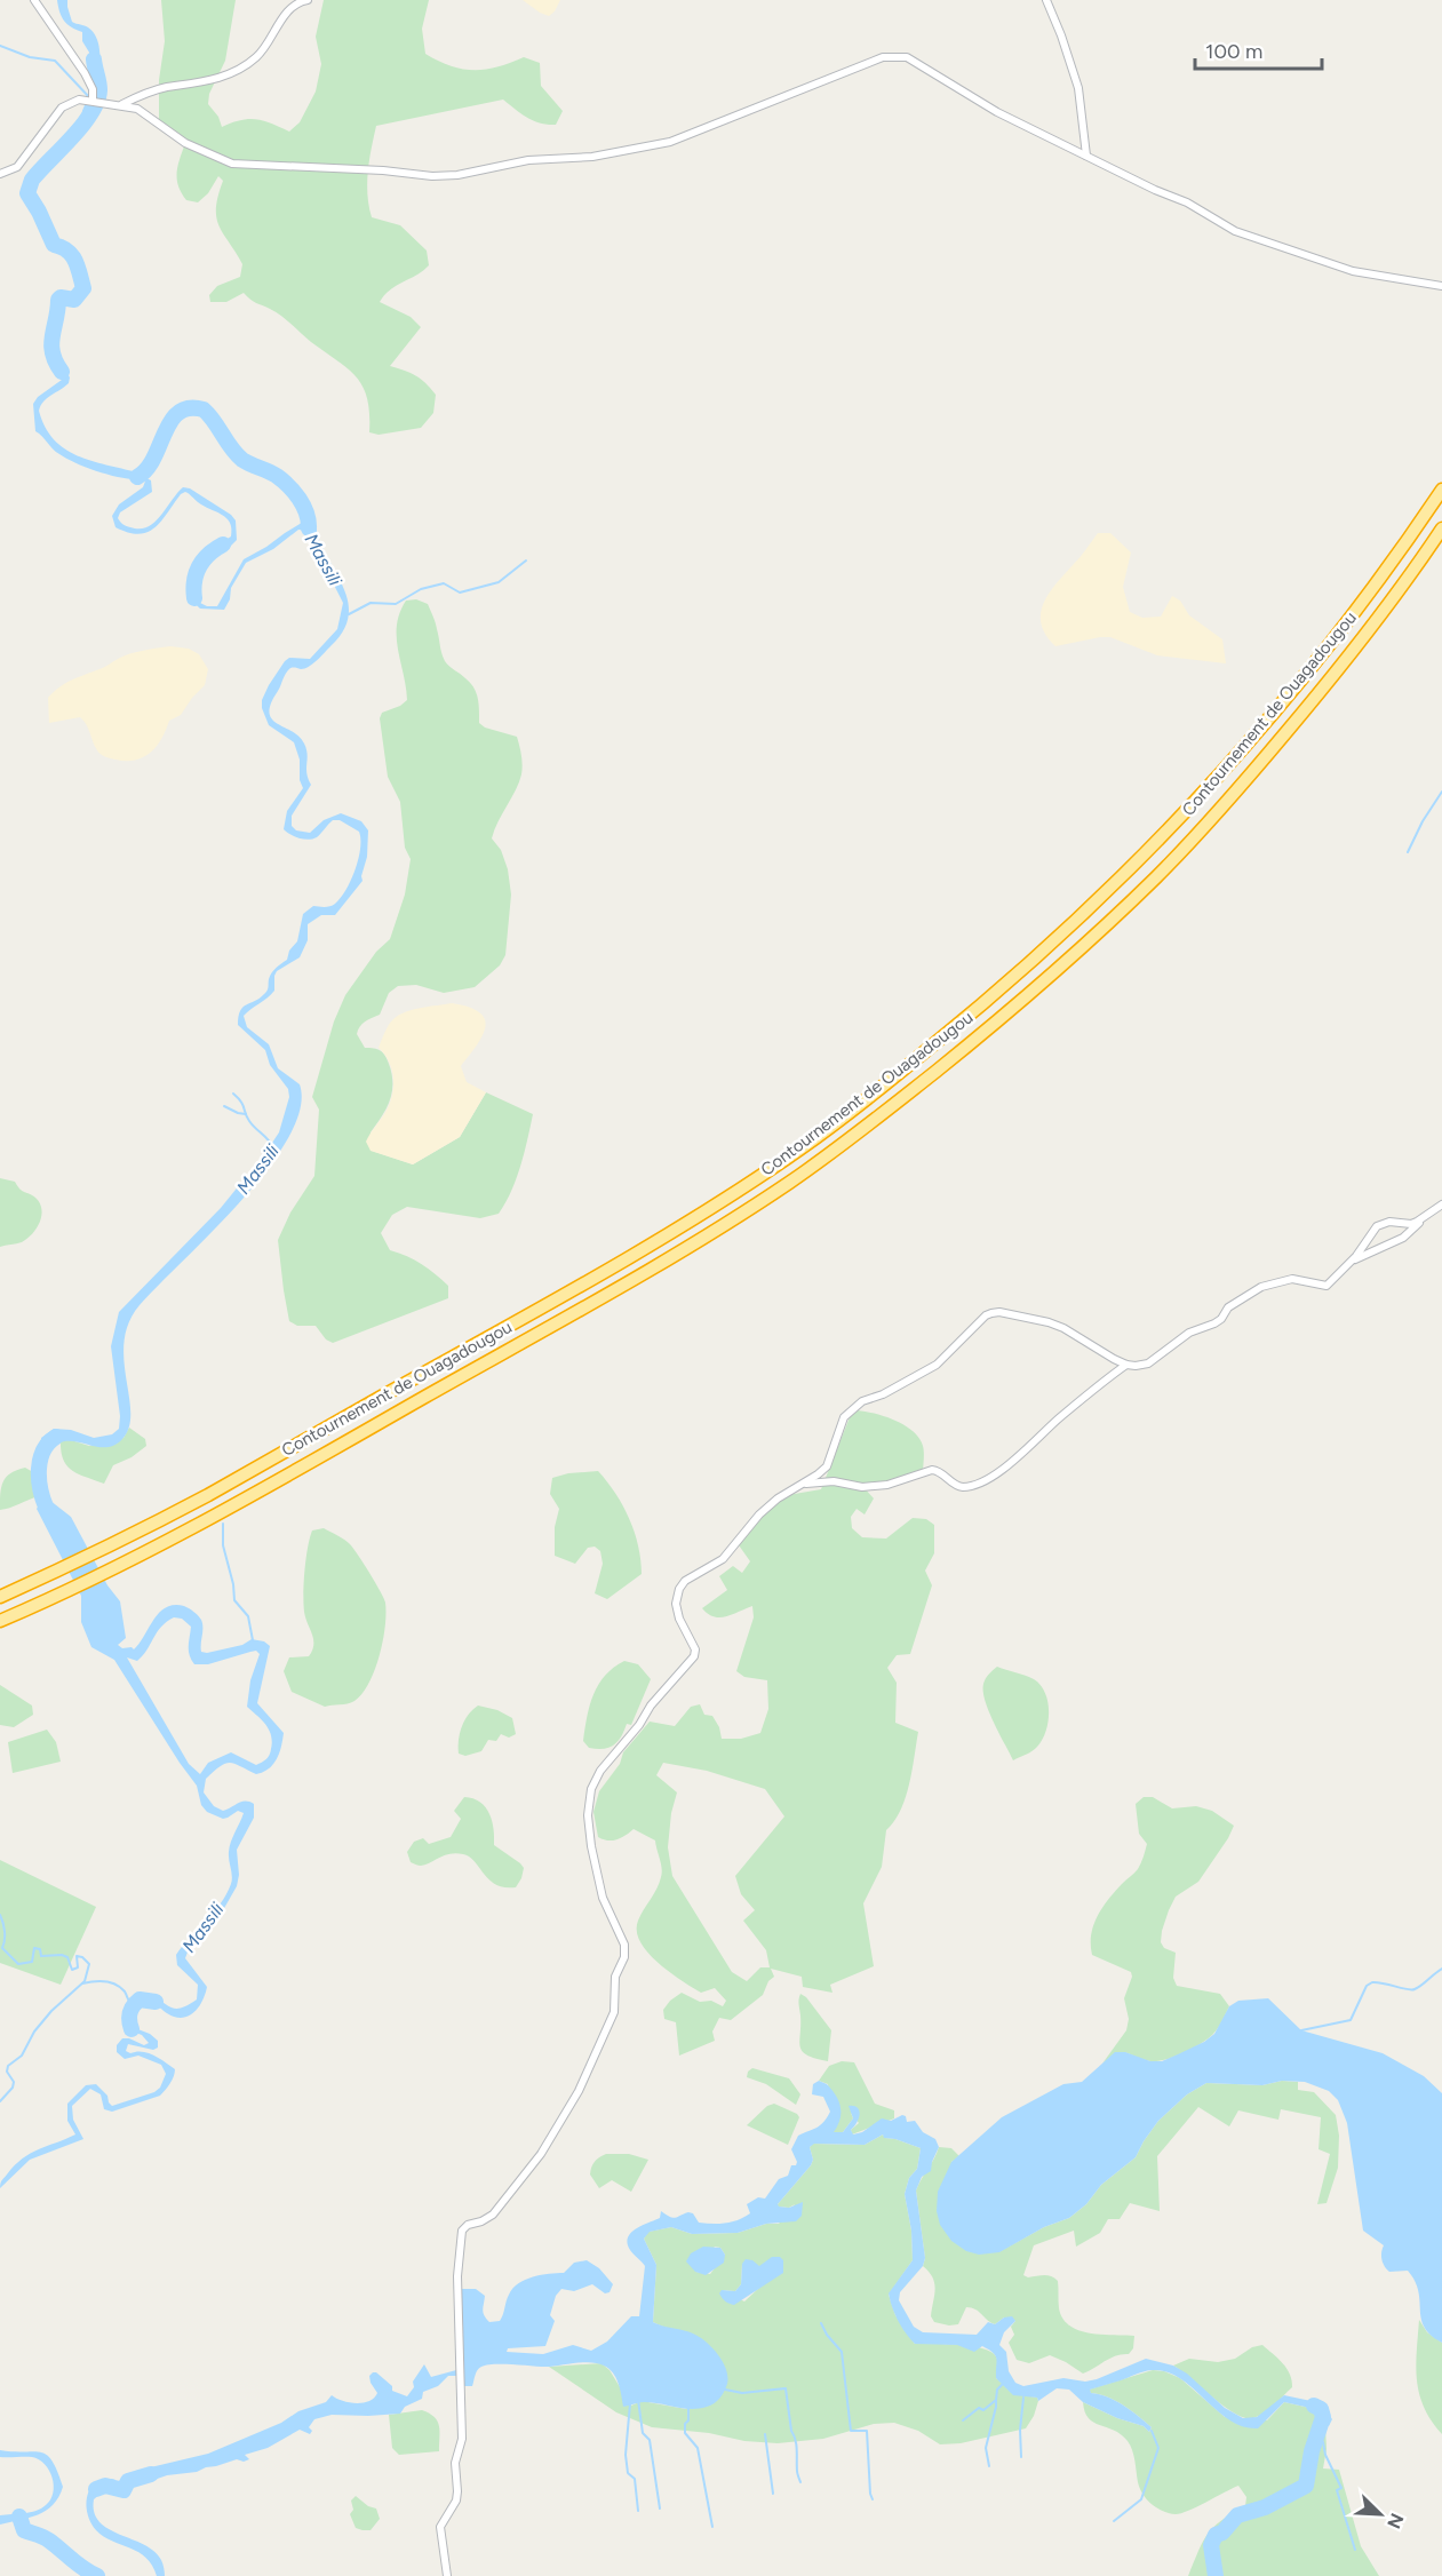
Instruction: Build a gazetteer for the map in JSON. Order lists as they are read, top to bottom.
{
  "streets": {
    "highway": ["Contournement de Ouagadougou"]
  },
  "water": ["Massili"],
  "scale_bar": "100 m",
  "north": "bottom right"
}
